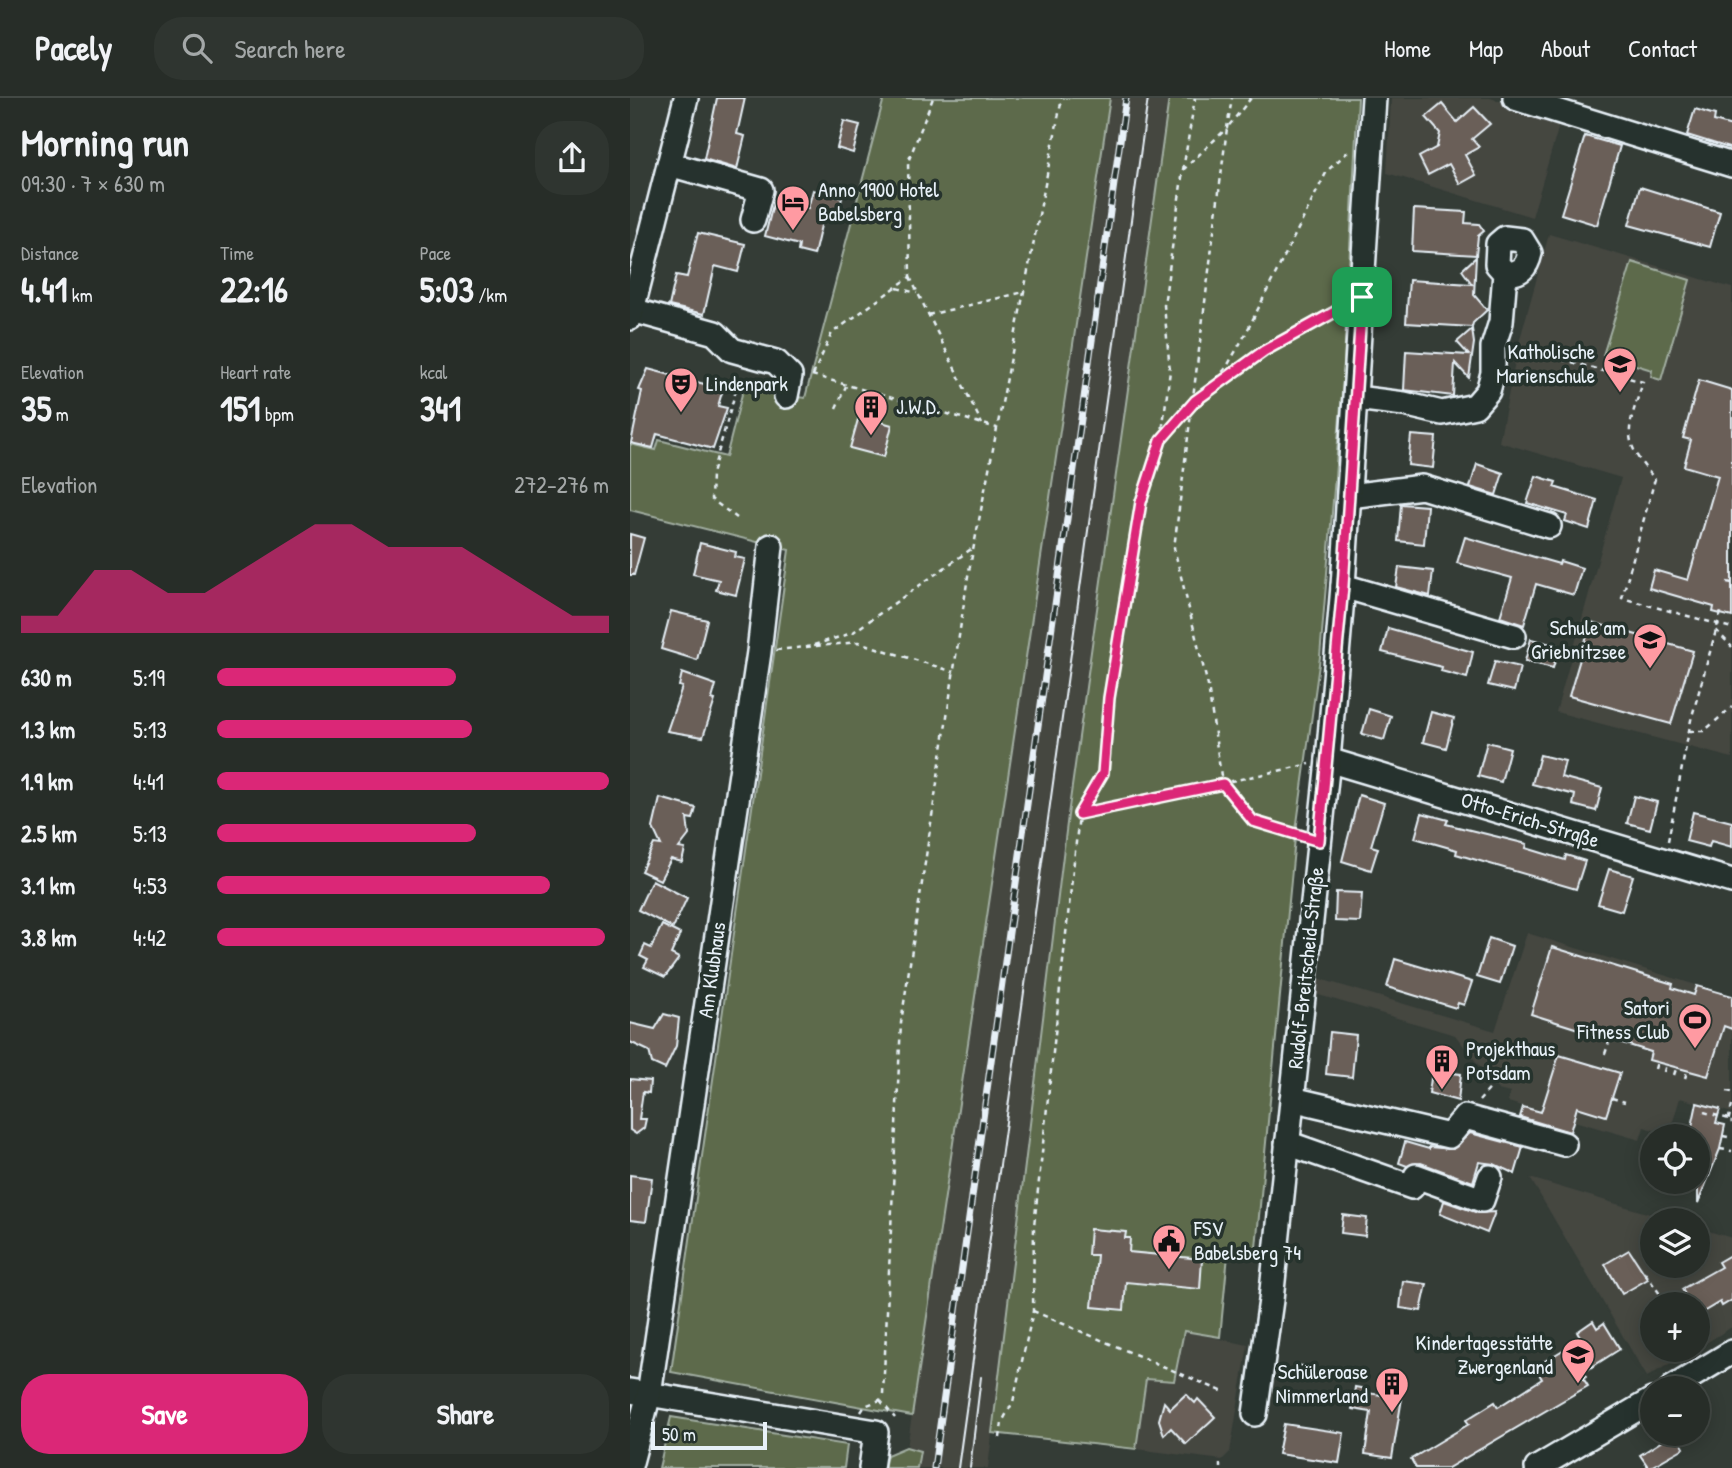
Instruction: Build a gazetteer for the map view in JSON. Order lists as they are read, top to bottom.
{
  "streets": {
    "street": ["Otto-Erich-Straße", "Rudolf-Breitscheid-Straße", "Am Klubhaus"]
  },
  "crossings": [
    ["Otto-Erich-Straße", "Rudolf-Breitscheid-Straße"]
  ],
  "places": {
    "hotel": ["Anno 1900 Hotel Babelsberg"],
    "school or university": ["Katholische Marienschule", "Schule am Griebnitzsee", "Kindertagesstätte Zwergenland"],
    "theatre": ["Lindenpark"],
    "building": ["J.W.D.", "Projekthaus Potsdam", "Schüleroase Nimmerland"],
    "sports": ["Satori Fitness Club"],
    "public building": ["FSV Babelsberg 74"]
  },
  "scale_bar": "50 m",
  "page": {
    "header": "Pacely",
    "search": "Search here",
    "nav": [
      "Home",
      "Map",
      "About",
      "Contact"
    ],
    "heading": ["Morning run", "09:30 · 7 × 630 m"],
    "stats": [
      ["Distance", "4.41 km"],
      ["Time", "22:16"],
      ["Pace", "5:03 /km"],
      ["Elevation", "35 m"],
      ["Heart rate", "151 bpm"],
      ["kcal", "341"]
    ],
    "chart": ["Elevation", "272–276 m"],
    "list": [
      {
        "name": "630 m",
        "note": "5:19"
      },
      {
        "name": "1.3 km",
        "note": "5:13"
      },
      {
        "name": "1.9 km",
        "note": "4:41"
      },
      {
        "name": "2.5 km",
        "note": "5:13"
      },
      {
        "name": "3.1 km",
        "note": "4:53"
      },
      {
        "name": "3.8 km",
        "note": "4:42"
      }
    ],
    "map_buttons": ["+", "−"],
    "buttons": ["Save", "Share"],
    "scale": "50 m"
  }
}
